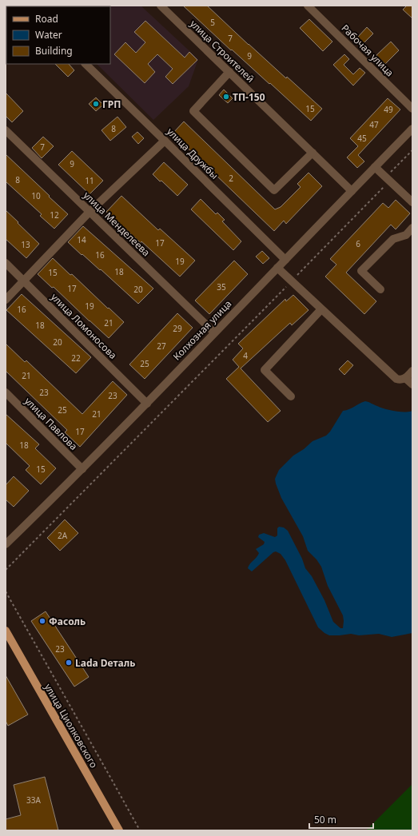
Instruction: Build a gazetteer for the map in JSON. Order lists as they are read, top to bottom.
{
  "streets": {
    "main road": ["улица Циолковского"],
    "street": [
      "Рабочая улица",
      "улица Строителей",
      "улица Дружбы",
      "улица Менделеева",
      "улица Ломоносова",
      "Колхозная улица",
      "улица Павлова"
    ]
  },
  "crossings": [
    ["улица Строителей", "Колхозная улица"],
    ["улица Дружбы", "Колхозная улица"],
    ["улица Менделеева", "Колхозная улица"],
    ["улица Ломоносова", "Колхозная улица"],
    ["Колхозная улица", "улица Павлова"]
  ],
  "places": [
    "ТП-150",
    "ГРП",
    "Фасоль",
    "Lada Dеталь"
  ],
  "house_numbers": [
    "5",
    "7",
    "9",
    "15",
    "49",
    "47",
    "8",
    "45",
    "7",
    "9",
    "2",
    "8",
    "11",
    "10",
    "12",
    "14",
    "17",
    "6",
    "13",
    "16",
    "19",
    "18",
    "15",
    "35",
    "17",
    "20",
    "19",
    "16",
    "21",
    "18",
    "29",
    "20",
    "27",
    "4",
    "22",
    "25",
    "21",
    "23",
    "23",
    "25",
    "21",
    "17",
    "18",
    "15",
    "2А",
    "23",
    "33А"
  ],
  "legend": ["Road", "Water", "Building"],
  "scale_bar": "50 m"
}
